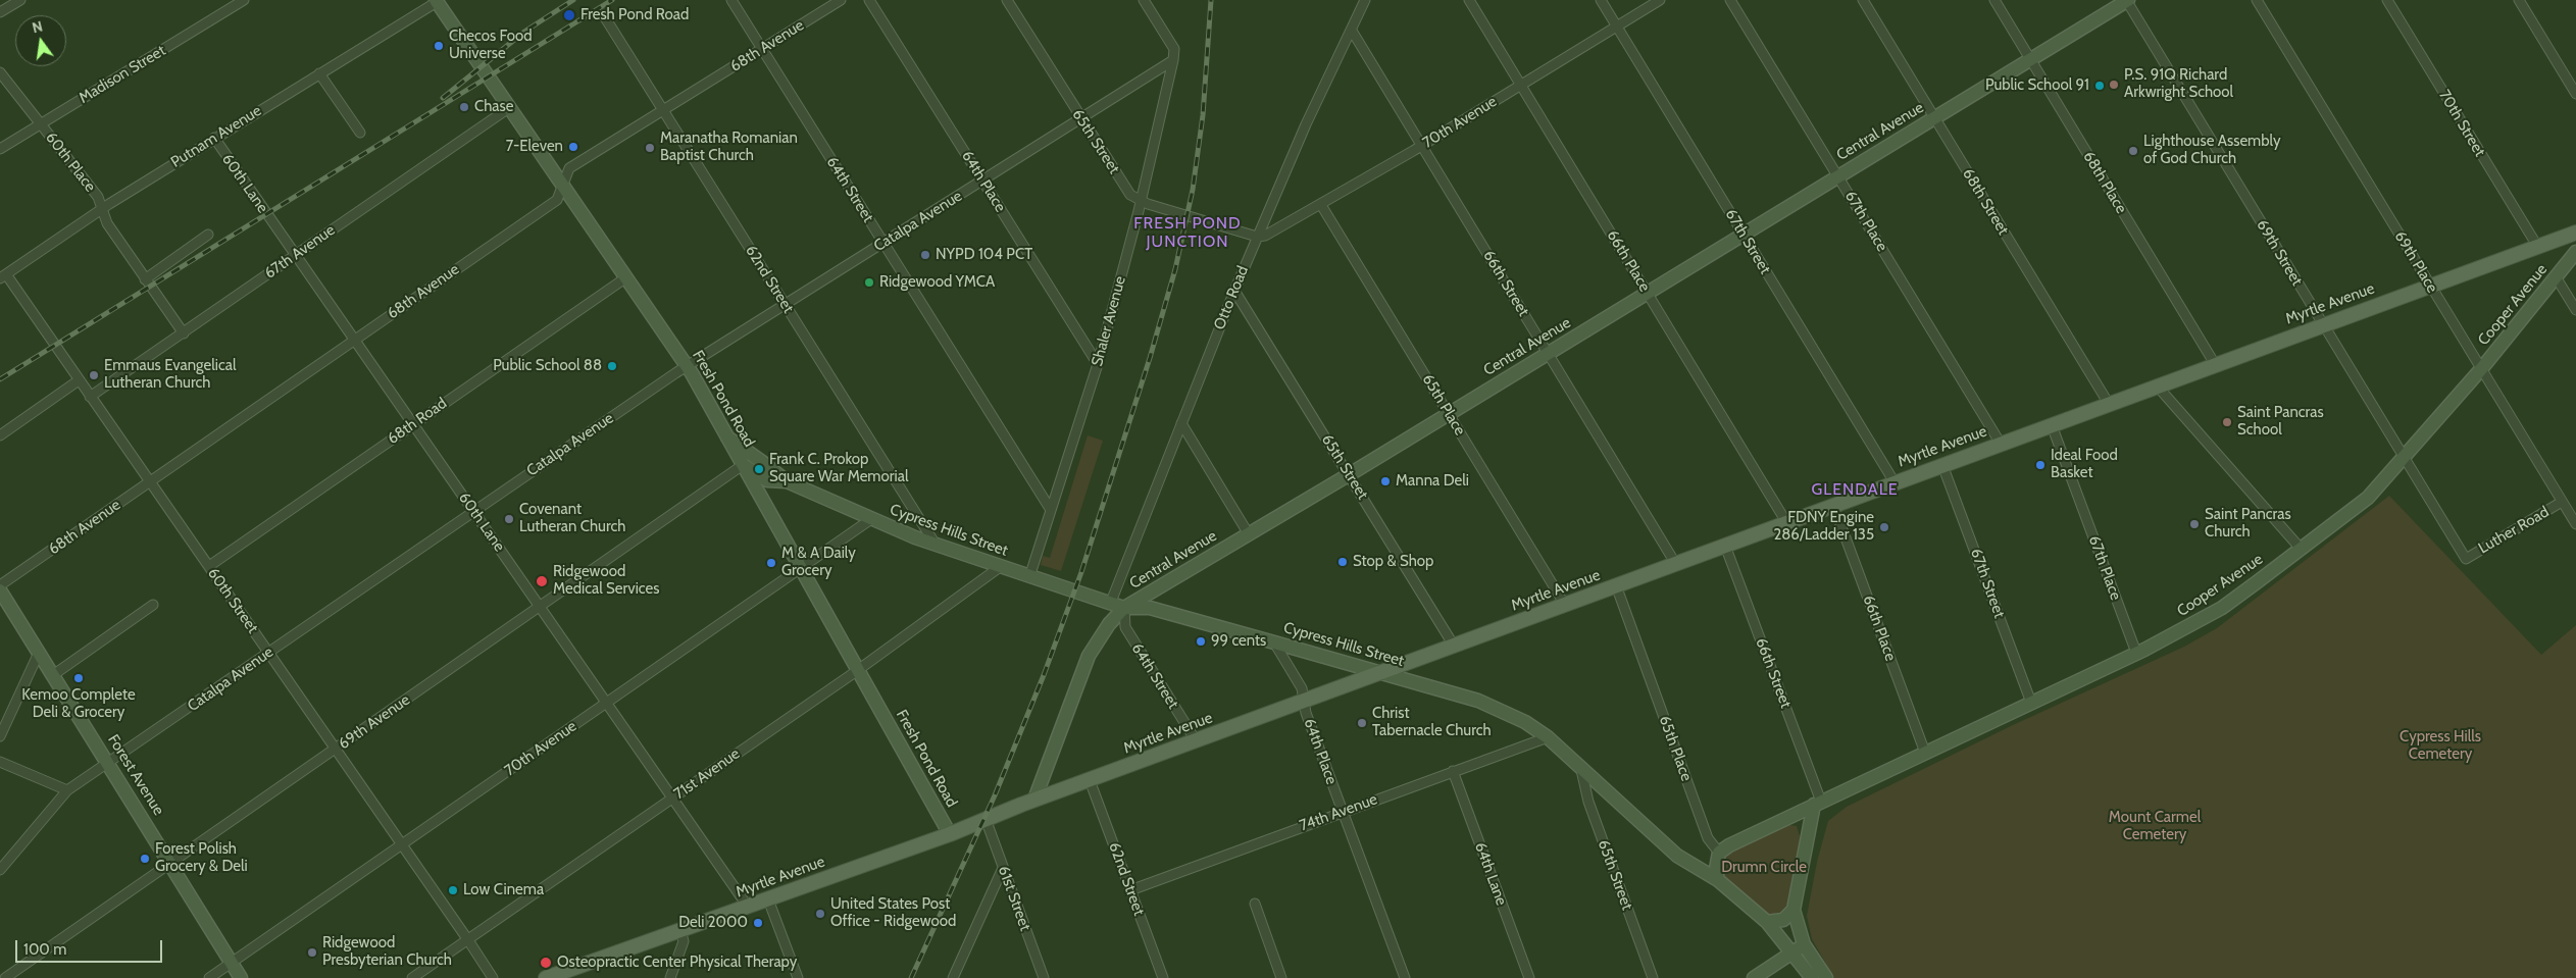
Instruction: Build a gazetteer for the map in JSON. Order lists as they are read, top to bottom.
{
  "streets": {
    "main road": [
      "Central Avenue",
      "Myrtle Avenue",
      "Cooper Avenue",
      "Fresh Pond Road",
      "Cypress Hills Street",
      "Forest Avenue"
    ],
    "street": [
      "68th Avenue",
      "Madison Street",
      "70th Avenue",
      "70th Street",
      "Putnam Avenue",
      "65th Street",
      "60th Place",
      "64th Place",
      "68th Place",
      "60th Lane",
      "64th Street",
      "68th Street",
      "Catalpa Avenue",
      "67th Place",
      "67th Street",
      "67th Avenue",
      "69th Street",
      "66th Place",
      "69th Place",
      "62nd Street",
      "66th Street",
      "Otto Road",
      "Shaler Avenue",
      "65th Place",
      "68th Road",
      "Luther Road",
      "60th Street",
      "69th Avenue",
      "71st Avenue",
      "74th Avenue",
      "64th Lane",
      "61st Street"
    ]
  },
  "crossings": [
    ["68th Avenue", "60th Lane"],
    ["68th Avenue", "64th Street"],
    ["68th Avenue", "62nd Street"],
    ["68th Avenue", "Fresh Pond Road"],
    ["68th Avenue", "60th Street"],
    ["Madison Street", "60th Place"],
    ["70th Avenue", "65th Street"],
    ["70th Avenue", "60th Lane"],
    ["70th Avenue", "67th Street"],
    ["70th Avenue", "66th Place"],
    ["70th Avenue", "66th Street"],
    ["70th Avenue", "Otto Road"],
    ["70th Avenue", "Fresh Pond Road"],
    ["70th Avenue", "65th Place"],
    ["70th Avenue", "Cypress Hills Street"],
    ["70th Avenue", "60th Street"],
    ["70th Avenue", "Forest Avenue"],
    ["70th Street", "Myrtle Avenue"],
    ["Central Avenue", "65th Street"],
    ["Central Avenue", "68th Place"],
    ["Central Avenue", "64th Street"],
    ["Central Avenue", "68th Street"],
    ["Central Avenue", "67th Place"],
    ["Central Avenue", "67th Street"],
    ["Central Avenue", "69th Street"],
    ["Central Avenue", "66th Place"],
    ["Central Avenue", "66th Street"],
    ["Central Avenue", "Myrtle Avenue"],
    ["Central Avenue", "65th Place"],
    ["Central Avenue", "Cypress Hills Street"],
    ["Putnam Avenue", "60th Place"],
    ["Putnam Avenue", "60th Lane"],
    ["Putnam Avenue", "Fresh Pond Road"],
    ["Putnam Avenue", "60th Street"],
    ["65th Street", "Catalpa Avenue"],
    ["65th Street", "Otto Road"],
    ["65th Street", "Myrtle Avenue"],
    ["65th Street", "Shaler Avenue"],
    ["65th Street", "Cypress Hills Street"],
    ["60th Place", "67th Avenue"],
    ["64th Place", "Catalpa Avenue"],
    ["64th Place", "Myrtle Avenue"],
    ["64th Place", "Shaler Avenue"],
    ["64th Place", "Cypress Hills Street"],
    ["64th Place", "74th Avenue"],
    ["68th Place", "Myrtle Avenue"],
    ["60th Lane", "Catalpa Avenue"],
    ["60th Lane", "67th Avenue"],
    ["60th Lane", "Myrtle Avenue"],
    ["60th Lane", "68th Road"],
    ["60th Lane", "69th Avenue"],
    ["60th Lane", "71st Avenue"],
    ["64th Street", "Catalpa Avenue"],
    ["64th Street", "Myrtle Avenue"],
    ["64th Street", "Shaler Avenue"],
    ["64th Street", "Cypress Hills Street"],
    ["68th Street", "Myrtle Avenue"],
    ["Catalpa Avenue", "62nd Street"],
    ["Catalpa Avenue", "Shaler Avenue"],
    ["Catalpa Avenue", "Fresh Pond Road"],
    ["Catalpa Avenue", "60th Street"],
    ["Catalpa Avenue", "Forest Avenue"],
    ["67th Place", "Myrtle Avenue"],
    ["67th Place", "Cooper Avenue"],
    ["67th Street", "Myrtle Avenue"],
    ["67th Street", "Cooper Avenue"],
    ["67th Avenue", "Fresh Pond Road"],
    ["67th Avenue", "60th Street"],
    ["69th Street", "Myrtle Avenue"],
    ["69th Street", "Cooper Avenue"],
    ["69th Street", "Luther Road"],
    ["66th Place", "Myrtle Avenue"],
    ["66th Place", "Cooper Avenue"],
    ["69th Place", "Myrtle Avenue"],
    ["69th Place", "Cooper Avenue"],
    ["69th Place", "Luther Road"],
    ["62nd Street", "Myrtle Avenue"],
    ["62nd Street", "Cypress Hills Street"],
    ["62nd Street", "74th Avenue"],
    ["66th Street", "Otto Road"],
    ["66th Street", "Myrtle Avenue"],
    ["66th Street", "Cooper Avenue"],
    ["Otto Road", "Cypress Hills Street"],
    ["Myrtle Avenue", "Fresh Pond Road"],
    ["Myrtle Avenue", "65th Place"],
    ["Myrtle Avenue", "Cypress Hills Street"],
    ["Myrtle Avenue", "61st Street"],
    ["Cooper Avenue", "65th Place"],
    ["Shaler Avenue", "Cypress Hills Street"],
    ["Fresh Pond Road", "68th Road"],
    ["Fresh Pond Road", "Cypress Hills Street"],
    ["Fresh Pond Road", "69th Avenue"],
    ["Fresh Pond Road", "71st Avenue"],
    ["68th Road", "60th Street"],
    ["Cypress Hills Street", "69th Avenue"],
    ["Cypress Hills Street", "71st Avenue"],
    ["Cypress Hills Street", "74th Avenue"],
    ["60th Street", "69th Avenue"],
    ["60th Street", "71st Avenue"],
    ["69th Avenue", "Forest Avenue"],
    ["74th Avenue", "64th Lane"]
  ],
  "districts": ["FRESH POND JUNCTION", "GLENDALE"],
  "parks": ["Cypress Hills Cemetery", "Mount Carmel Cemetery", "Drumn Circle"],
  "places": [
    "Fresh Pond Road",
    "Checos Food Universe",
    "P.S. 91Q Richard Arkwright School",
    "Public School 91",
    "Chase",
    "7-Eleven",
    "Maranatha Romanian Baptist Church",
    "Lighthouse Assembly of God Church",
    "NYPD 104 PCT",
    "Ridgewood YMCA",
    "Public School 88",
    "Emmaus Evangelical Lutheran Church",
    "Saint Pancras School",
    "Ideal Food Basket",
    "Frank C. Prokop Square War Memorial",
    "Manna Deli",
    "Covenant Lutheran Church",
    "Saint Pancras Church",
    "FDNY Engine 286/Ladder 135",
    "Stop & Shop",
    "M & A Daily Grocery",
    "Ridgewood Medical Services",
    "99 cents",
    "Kemoo Complete Deli & Grocery",
    "Christ Tabernacle Church",
    "Forest Polish Grocery & Deli",
    "Low Cinema",
    "United States Post Office - Ridgewood",
    "Deli 2000",
    "Ridgewood Presbyterian Church",
    "Osteopractic Center Physical Therapy"
  ],
  "scale_bar": "100 m",
  "north": "top"
}
